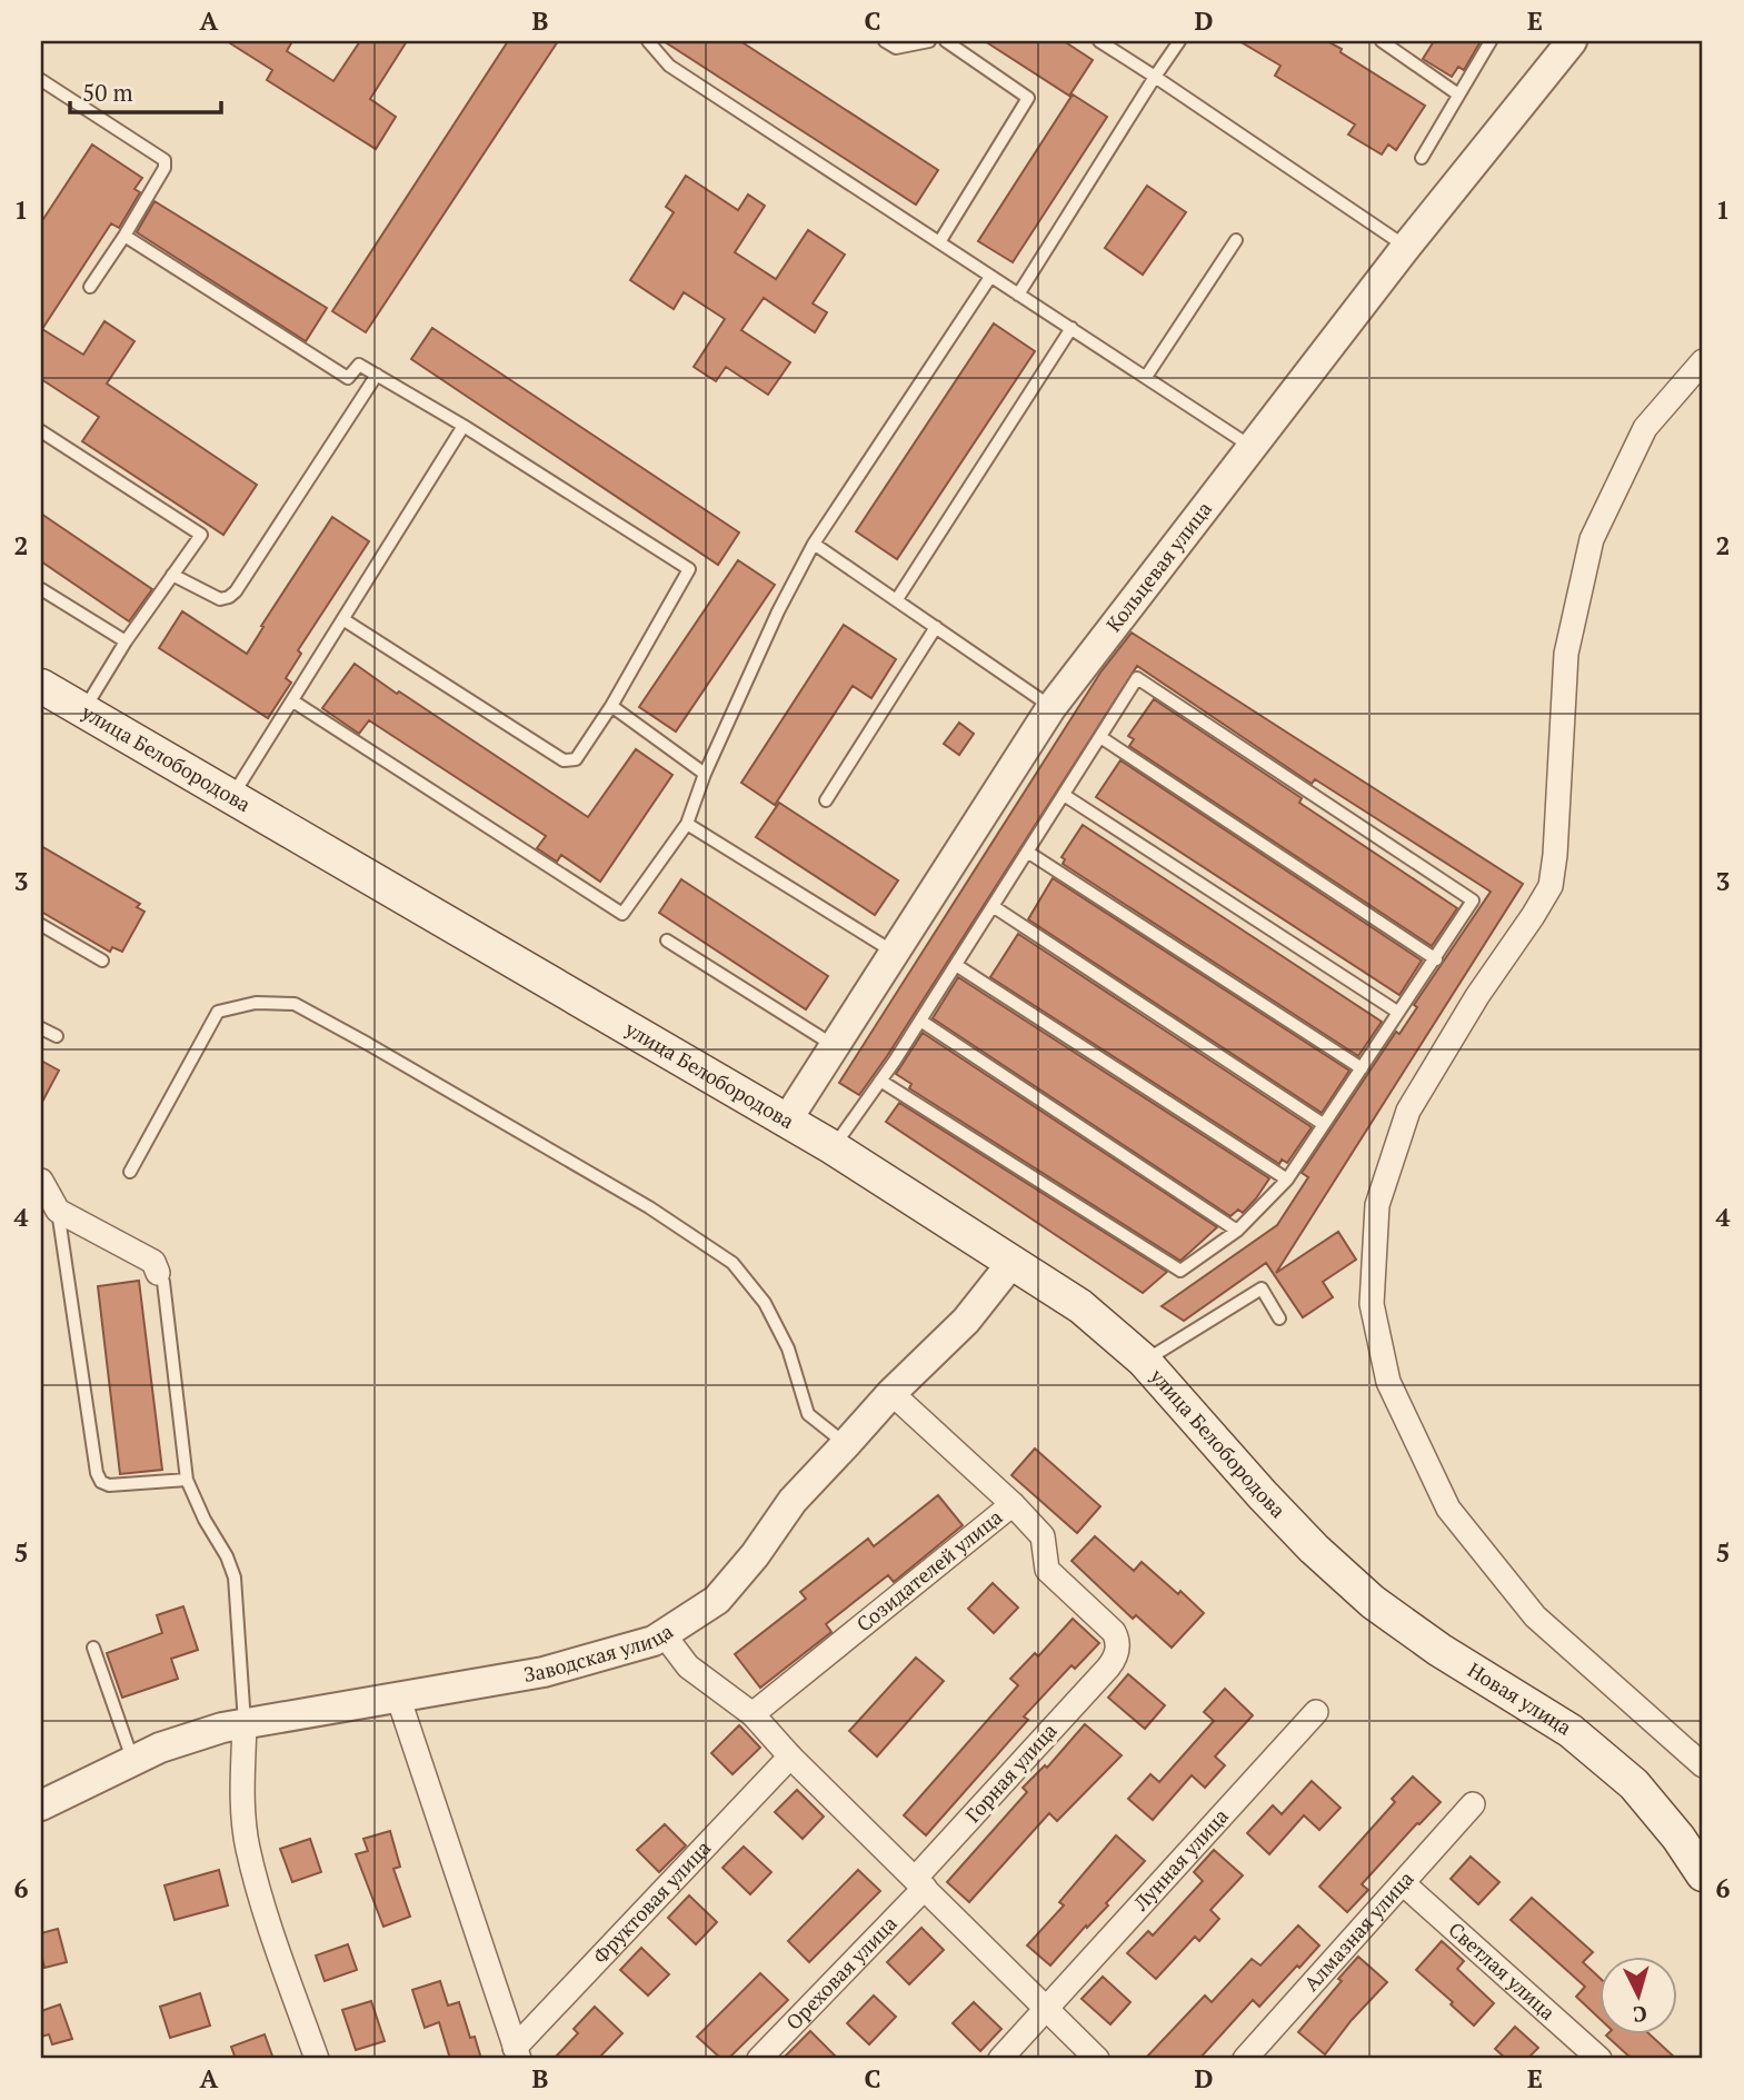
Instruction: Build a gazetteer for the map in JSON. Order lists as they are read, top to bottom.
{
  "streets": {
    "main road": ["улица Белобородова", "Новая улица"],
    "street": [
      "Кольцевая улица",
      "Созидателей улица",
      "Заводская улица",
      "Горная улица",
      "Лунная улица",
      "Фруктовая улица",
      "Алмазная улица",
      "Светлая улица",
      "Ореховая улица"
    ]
  },
  "crossings": [
    ["Кольцевая улица", "улица Белобородова"],
    ["улица Белобородова", "Заводская улица"],
    ["улица Белобородова", "Новая улица"],
    ["Созидателей улица", "Заводская улица"],
    ["Созидателей улица", "Горная улица"],
    ["Горная улица", "Ореховая улица"],
    ["Алмазная улица", "Светлая улица"]
  ],
  "scale_bar": "50 m",
  "north": "bottom",
  "grid": {
    "columns": [
      "A",
      "B",
      "C",
      "D",
      "E"
    ],
    "rows": [
      "1",
      "2",
      "3",
      "4",
      "5",
      "6"
    ]
  }
}
